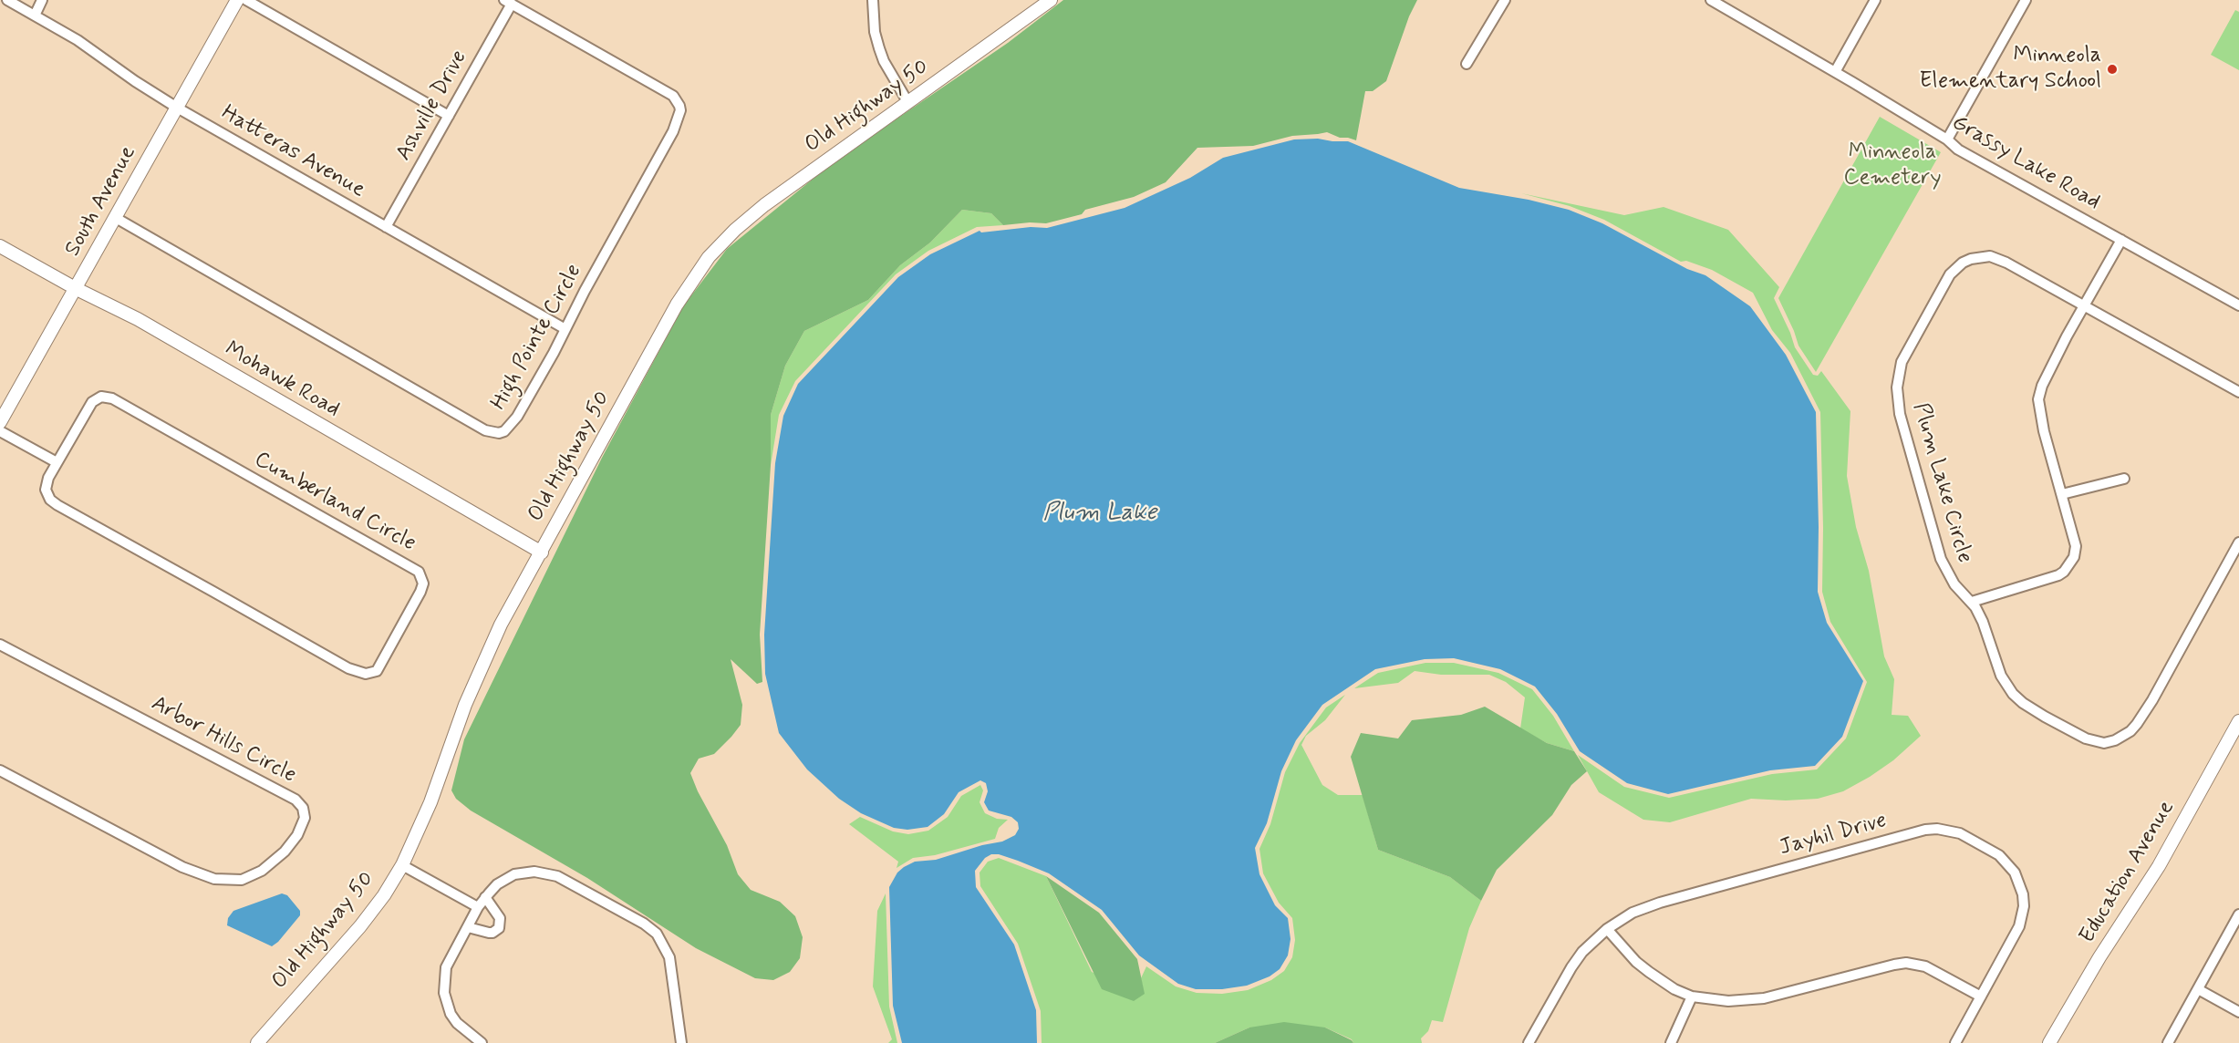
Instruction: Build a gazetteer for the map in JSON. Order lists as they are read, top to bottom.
{
  "streets": {
    "street": [
      "Ashville Drive",
      "Old Highway 50",
      "Hatteras Avenue",
      "Grassy Lake Road",
      "South Avenue",
      "High Pointe Circle",
      "Mohawk Road",
      "Plum Lake Circle",
      "Cumberland Circle",
      "Arbor Hills Circle",
      "Jayhil Drive",
      "Education Avenue"
    ]
  },
  "crossings": [
    ["Ashville Drive", "Hatteras Avenue"],
    ["Ashville Drive", "High Pointe Circle"],
    ["Old Highway 50", "Mohawk Road"],
    ["Hatteras Avenue", "South Avenue"],
    ["Hatteras Avenue", "High Pointe Circle"],
    ["South Avenue", "High Pointe Circle"],
    ["South Avenue", "Mohawk Road"]
  ],
  "water": ["Plum Lake"],
  "parks": ["Minneola Cemetery"],
  "places": ["Minneola Elementary School"]
}
